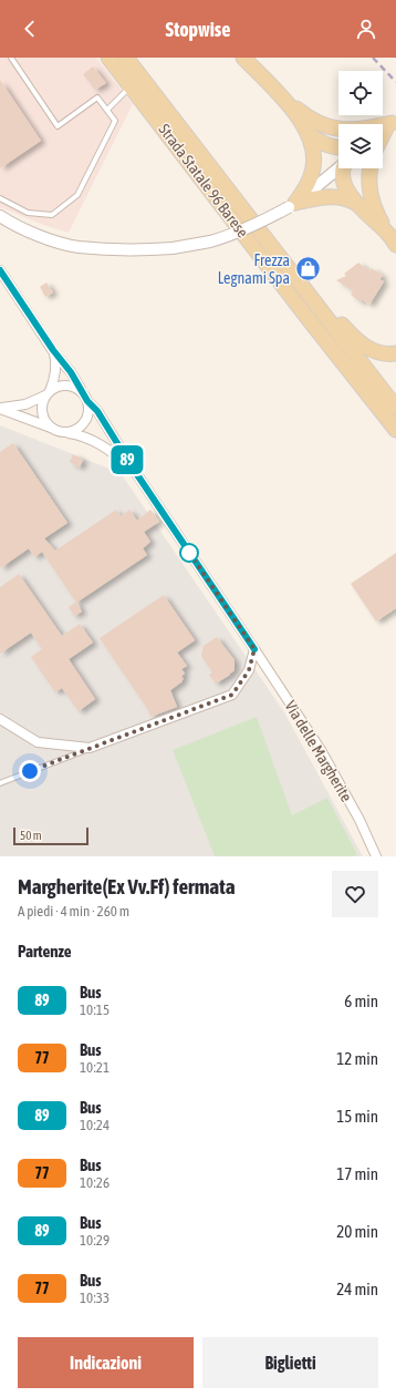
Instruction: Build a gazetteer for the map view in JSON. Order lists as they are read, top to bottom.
{
  "streets": {
    "main road": ["Strada Statale 96 Barese"],
    "street": ["Via delle Margherite"]
  },
  "places": {
    "shop": ["Frezza Legnami Spa"]
  },
  "lines": ["bus line 89"],
  "scale_bar": "50 m",
  "page": {
    "header": "Stopwise",
    "on_map": "89",
    "scale": "50 m",
    "heading": [
      ["Margherite(Ex Vv.Ff) fermata", "A piedi · 4 min · 260 m"],
      "Partenze"
    ],
    "list": [
      {
        "mark": "89",
        "name": "Bus",
        "note": "10:15",
        "value": "6 min"
      },
      {
        "mark": "77",
        "name": "Bus",
        "note": "10:21",
        "value": "12 min"
      },
      {
        "mark": "89",
        "name": "Bus",
        "note": "10:24",
        "value": "15 min"
      },
      {
        "mark": "77",
        "name": "Bus",
        "note": "10:26",
        "value": "17 min"
      },
      {
        "mark": "89",
        "name": "Bus",
        "note": "10:29",
        "value": "20 min"
      },
      {
        "mark": "77",
        "name": "Bus",
        "note": "10:33",
        "value": "24 min"
      }
    ],
    "buttons": ["Indicazioni", "Biglietti"]
  }
}
